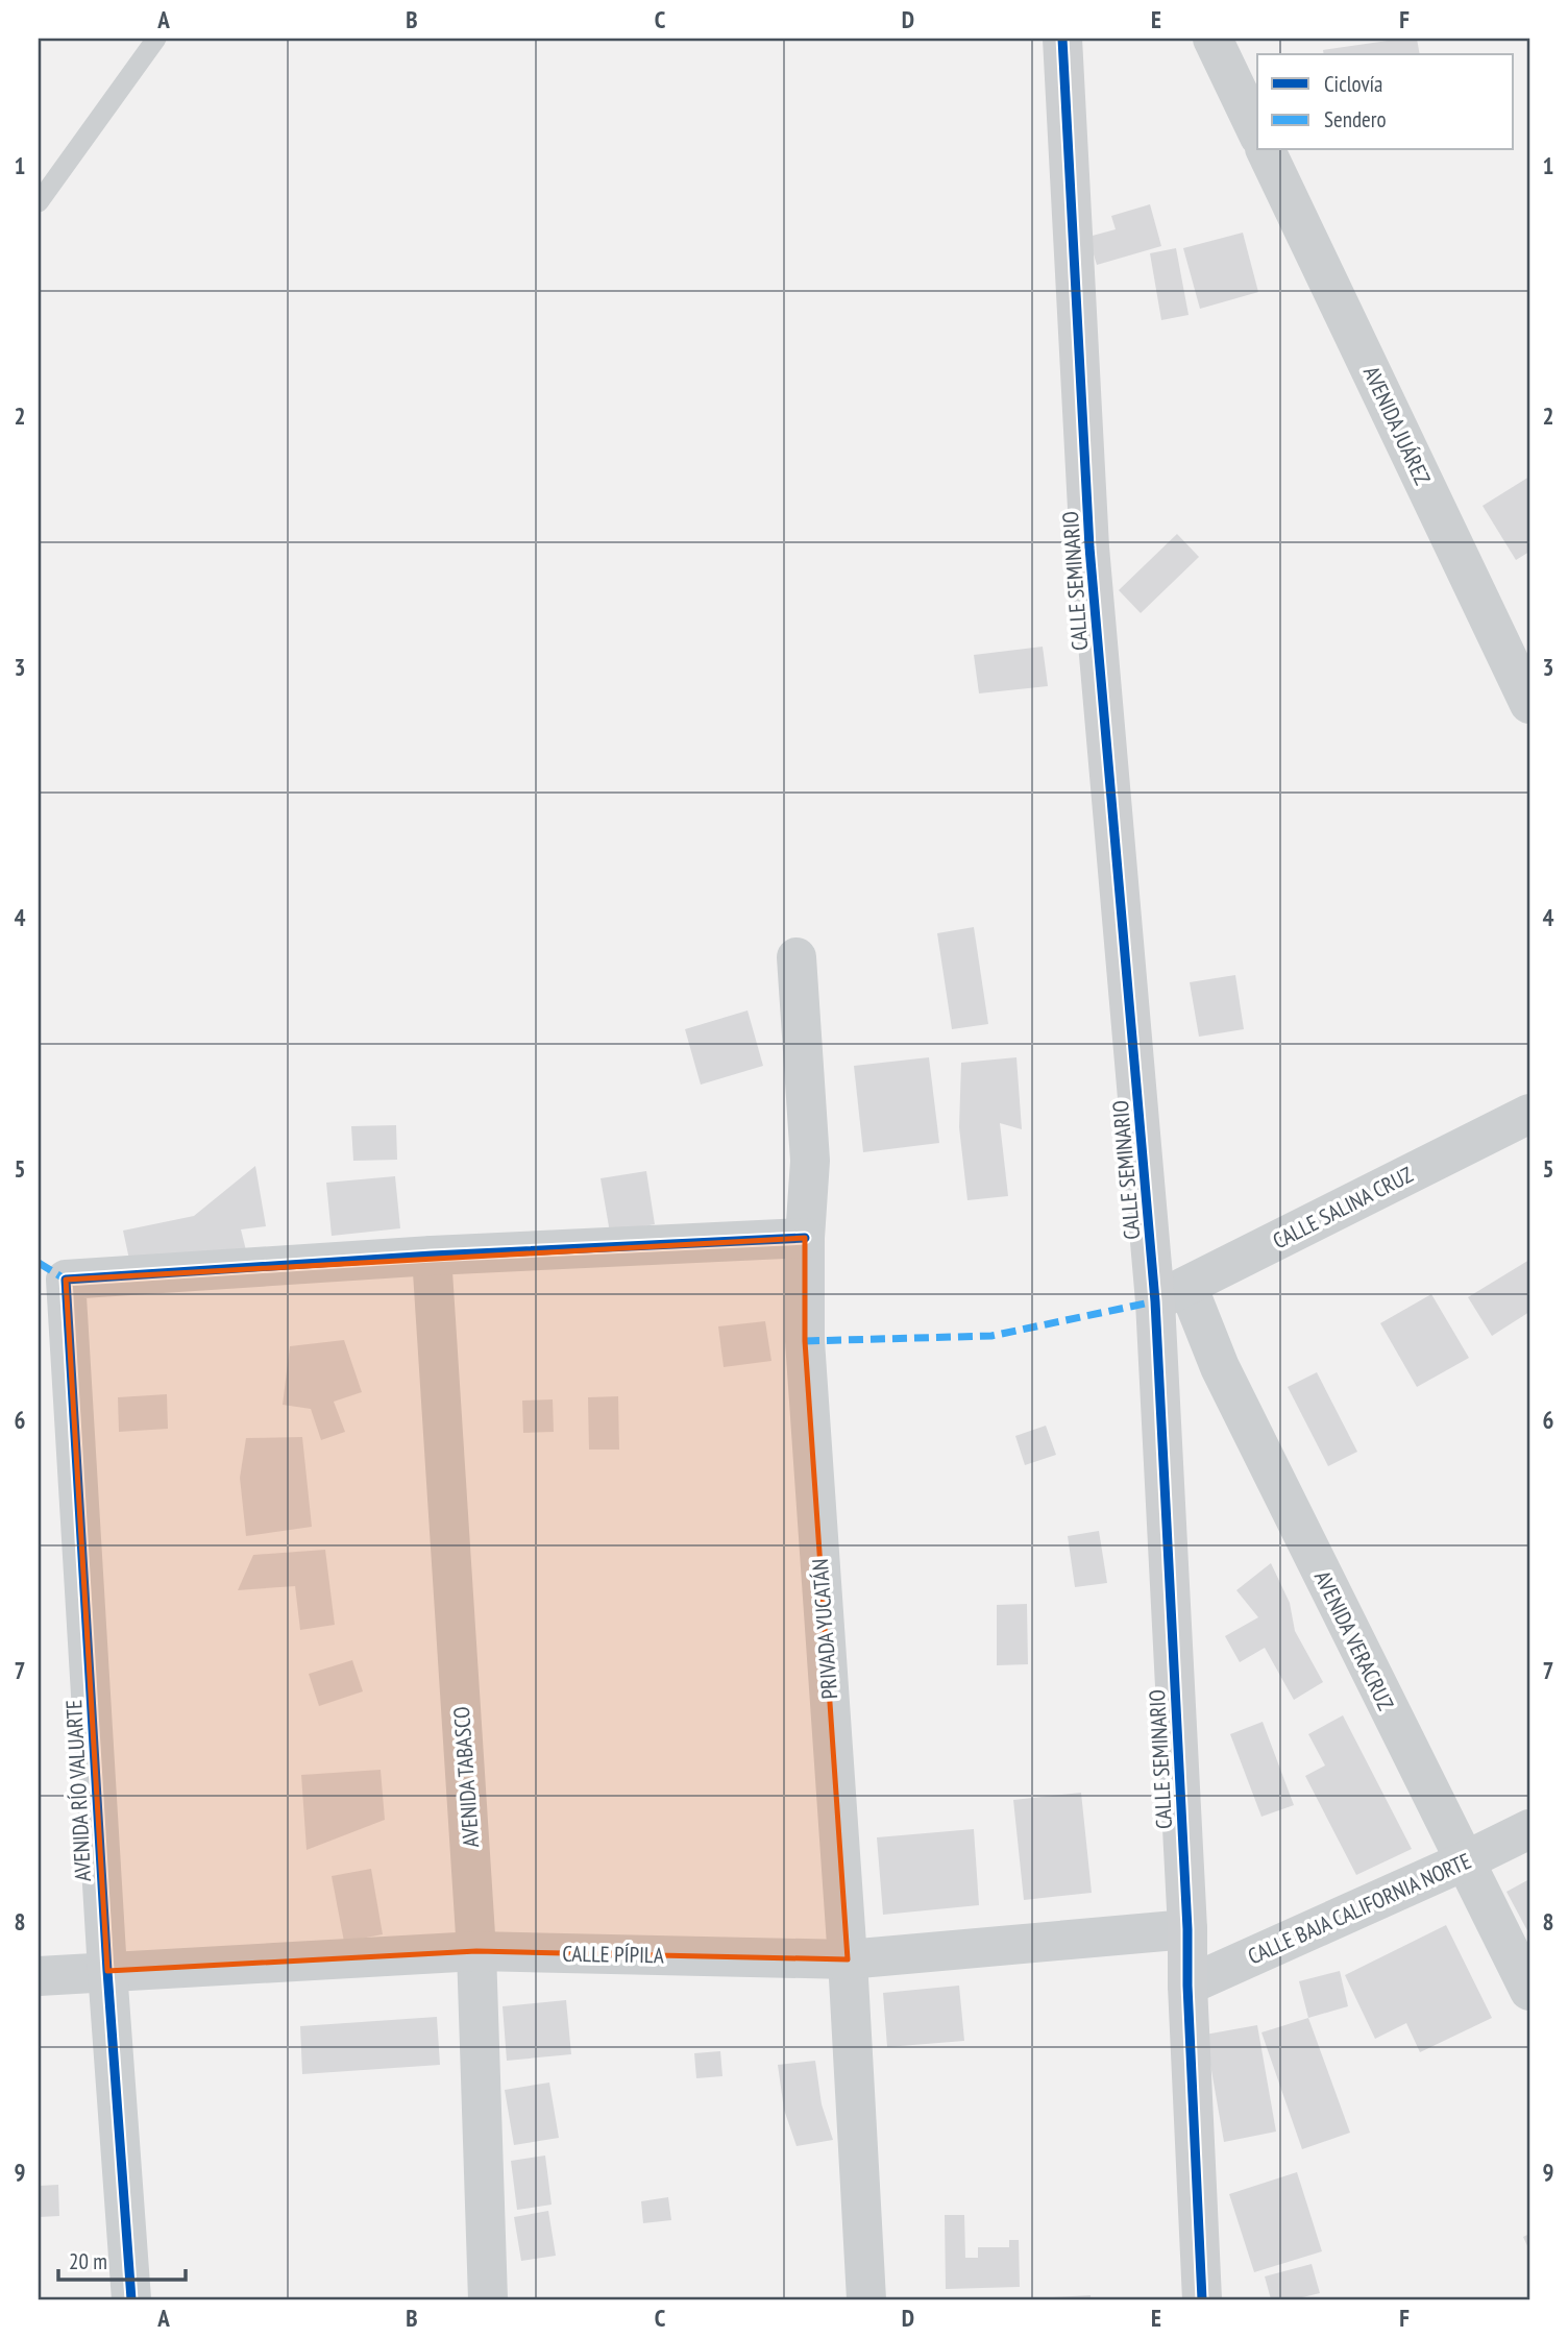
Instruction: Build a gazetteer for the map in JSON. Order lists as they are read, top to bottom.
{
  "streets": {
    "street": [
      "AVENIDA JUÁREZ",
      "CALLE SEMINARIO",
      "CALLE SALINA CRUZ",
      "PRIVADA YUCATÁN",
      "AVENIDA VERACRUZ",
      "AVENIDA TABASCO",
      "AVENIDA RÍO VALUARTE",
      "CALLE BAJA CALIFORNIA NORTE",
      "CALLE PÍPILA"
    ]
  },
  "crossings": [
    ["CALLE SEMINARIO", "CALLE SALINA CRUZ"],
    ["CALLE SEMINARIO", "AVENIDA VERACRUZ"],
    ["CALLE SEMINARIO", "CALLE BAJA CALIFORNIA NORTE"],
    ["CALLE SEMINARIO", "CALLE PÍPILA"],
    ["CALLE SALINA CRUZ", "AVENIDA VERACRUZ"],
    ["PRIVADA YUCATÁN", "CALLE PÍPILA"],
    ["AVENIDA VERACRUZ", "CALLE BAJA CALIFORNIA NORTE"],
    ["AVENIDA TABASCO", "AVENIDA RÍO VALUARTE"],
    ["AVENIDA TABASCO", "CALLE PÍPILA"],
    ["AVENIDA RÍO VALUARTE", "CALLE PÍPILA"]
  ],
  "legend": ["Ciclovía", "Sendero"],
  "scale_bar": "20 m",
  "grid": {
    "columns": [
      "A",
      "B",
      "C",
      "D",
      "E",
      "F"
    ],
    "rows": [
      "1",
      "2",
      "3",
      "4",
      "5",
      "6",
      "7",
      "8",
      "9"
    ]
  }
}
